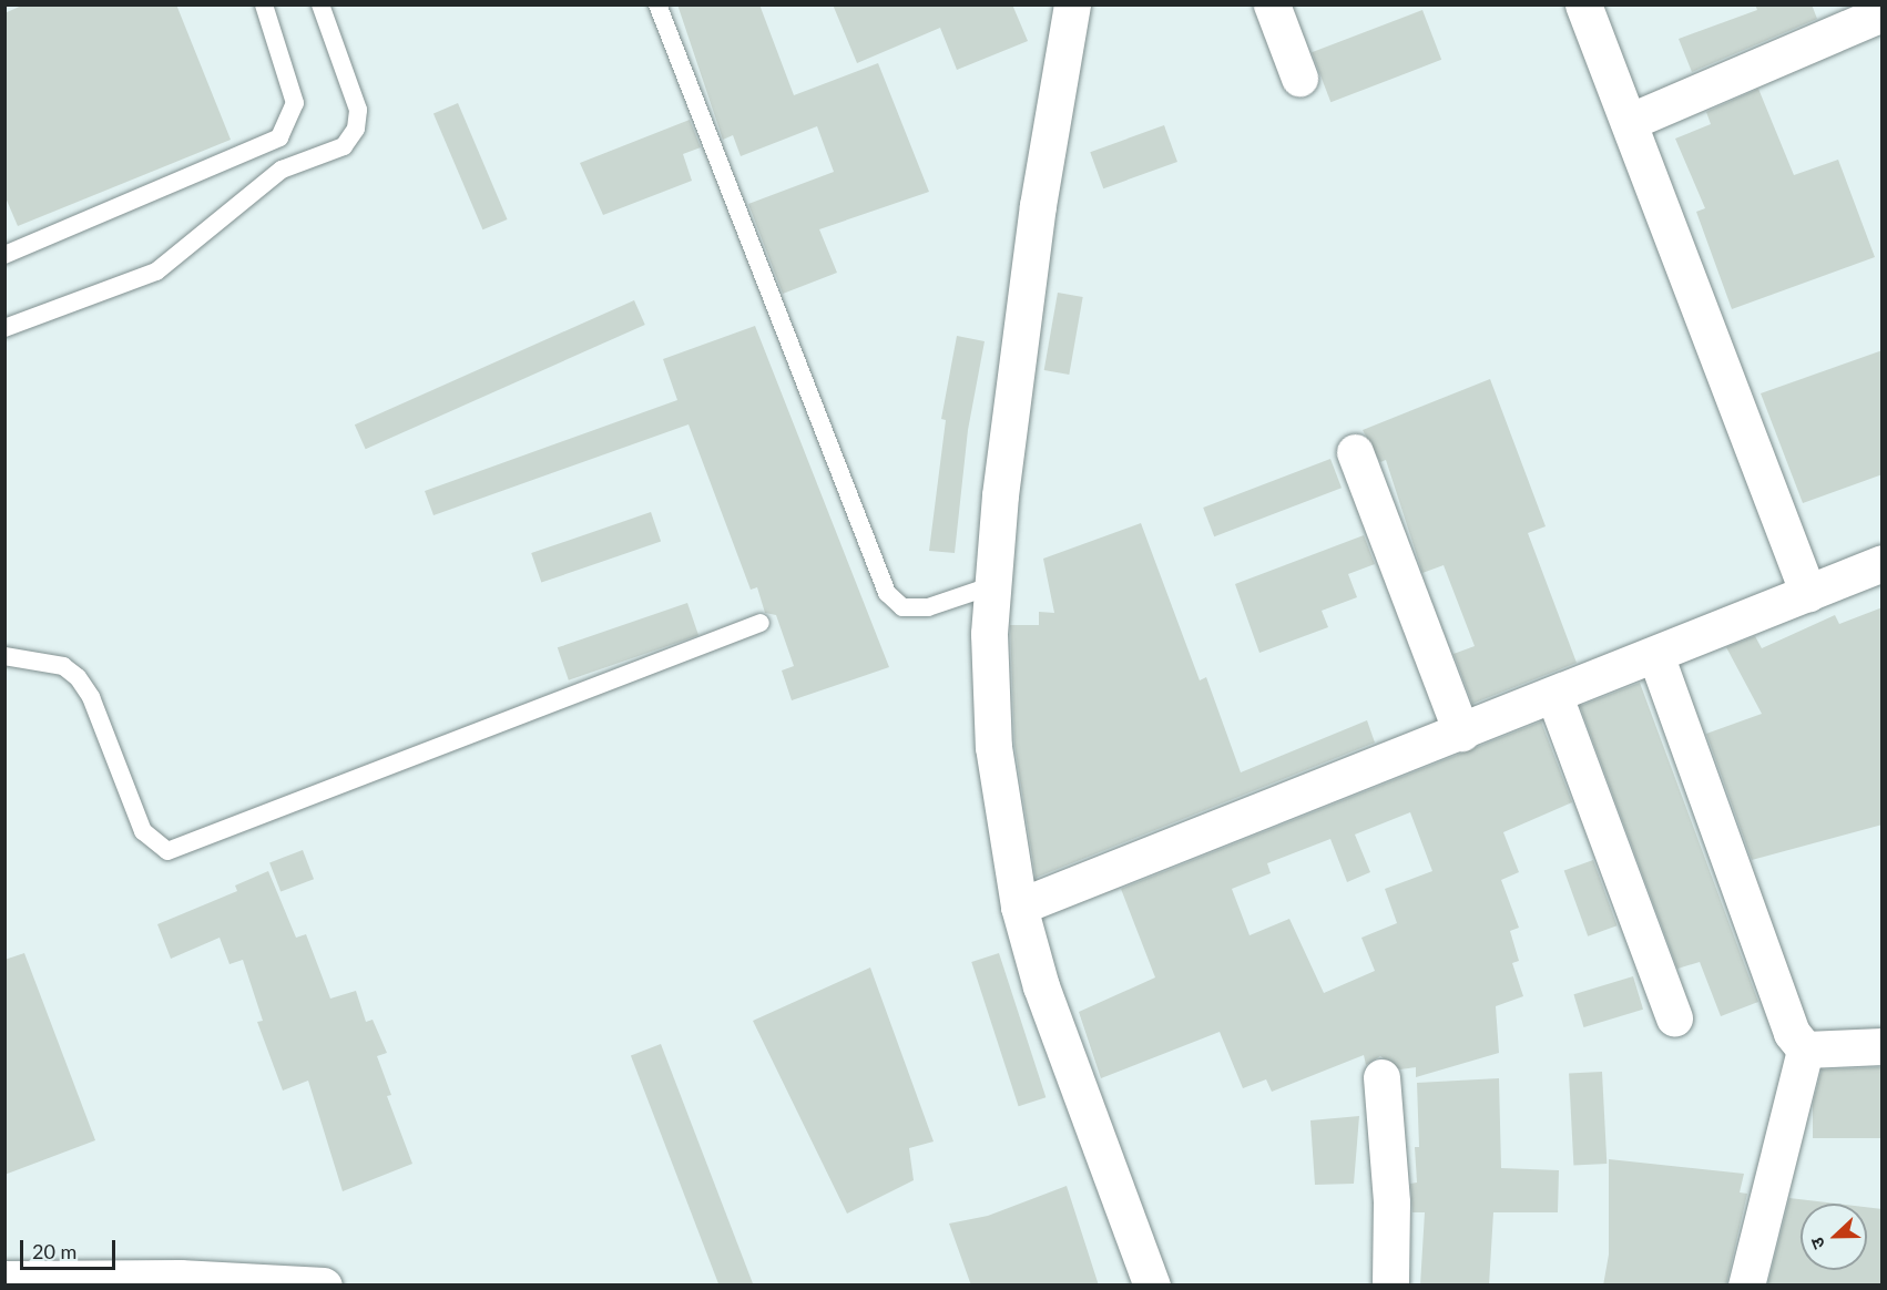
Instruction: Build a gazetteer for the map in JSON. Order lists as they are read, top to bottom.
{
  "scale_bar": "20 m",
  "north": "left"
}
